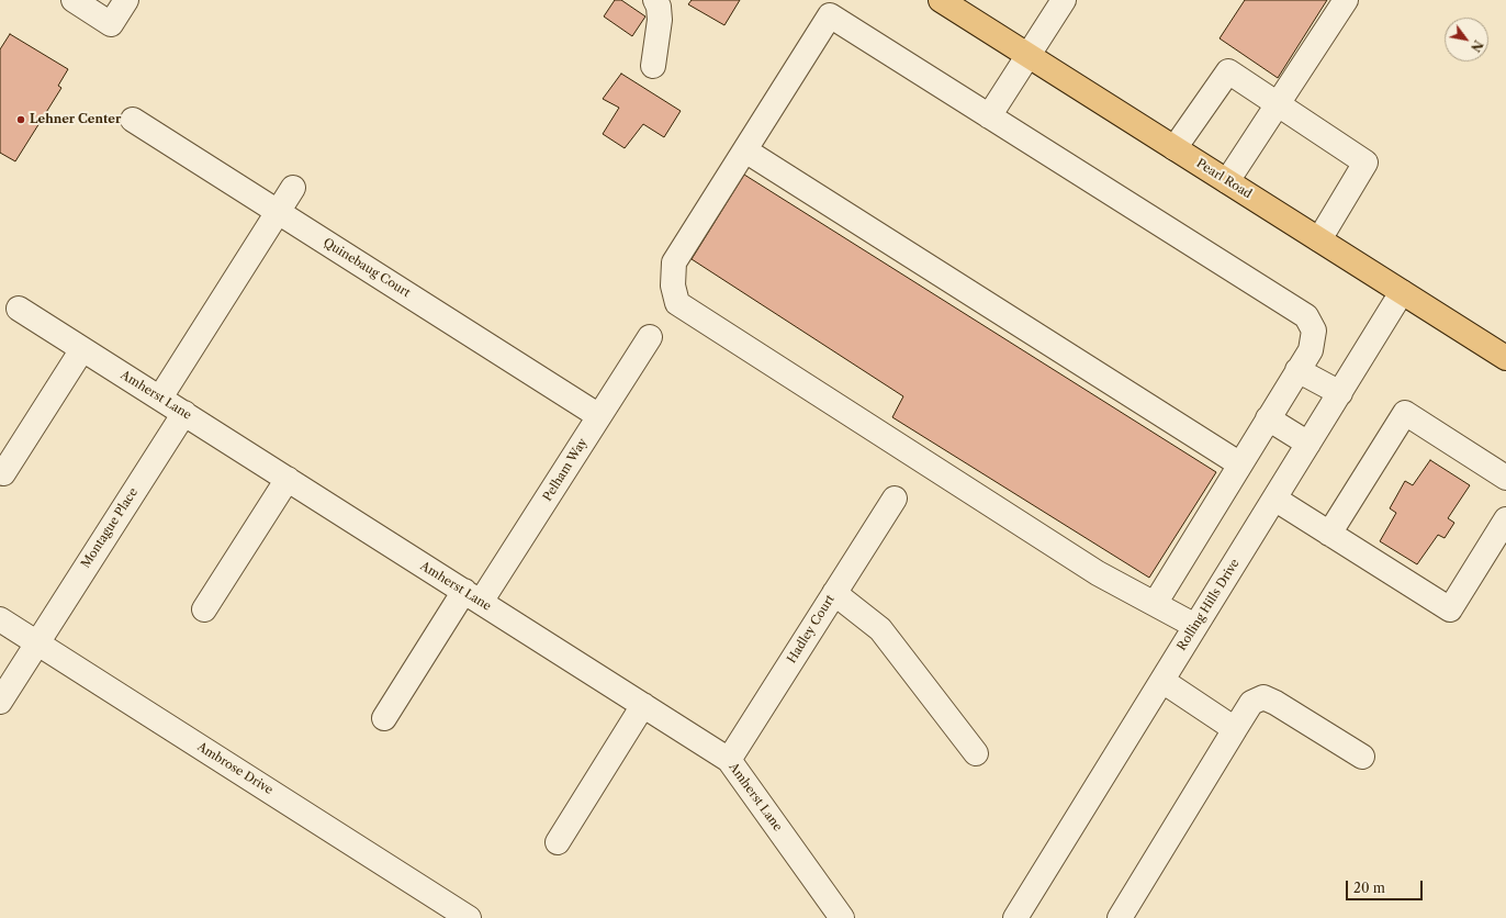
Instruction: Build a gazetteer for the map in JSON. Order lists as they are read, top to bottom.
{
  "streets": {
    "main road": ["Pearl Road"],
    "street": [
      "Quinebaug Court",
      "Amherst Lane",
      "Pelham Way",
      "Montague Place",
      "Rolling Hills Drive",
      "Hadley Court",
      "Ambrose Drive"
    ]
  },
  "crossings": [
    ["Pearl Road", "Rolling Hills Drive"],
    ["Quinebaug Court", "Pelham Way"],
    ["Amherst Lane", "Pelham Way"],
    ["Amherst Lane", "Montague Place"],
    ["Amherst Lane", "Hadley Court"],
    ["Montague Place", "Ambrose Drive"]
  ],
  "places": ["Lehner Center"],
  "scale_bar": "20 m",
  "north": "bottom right"
}
